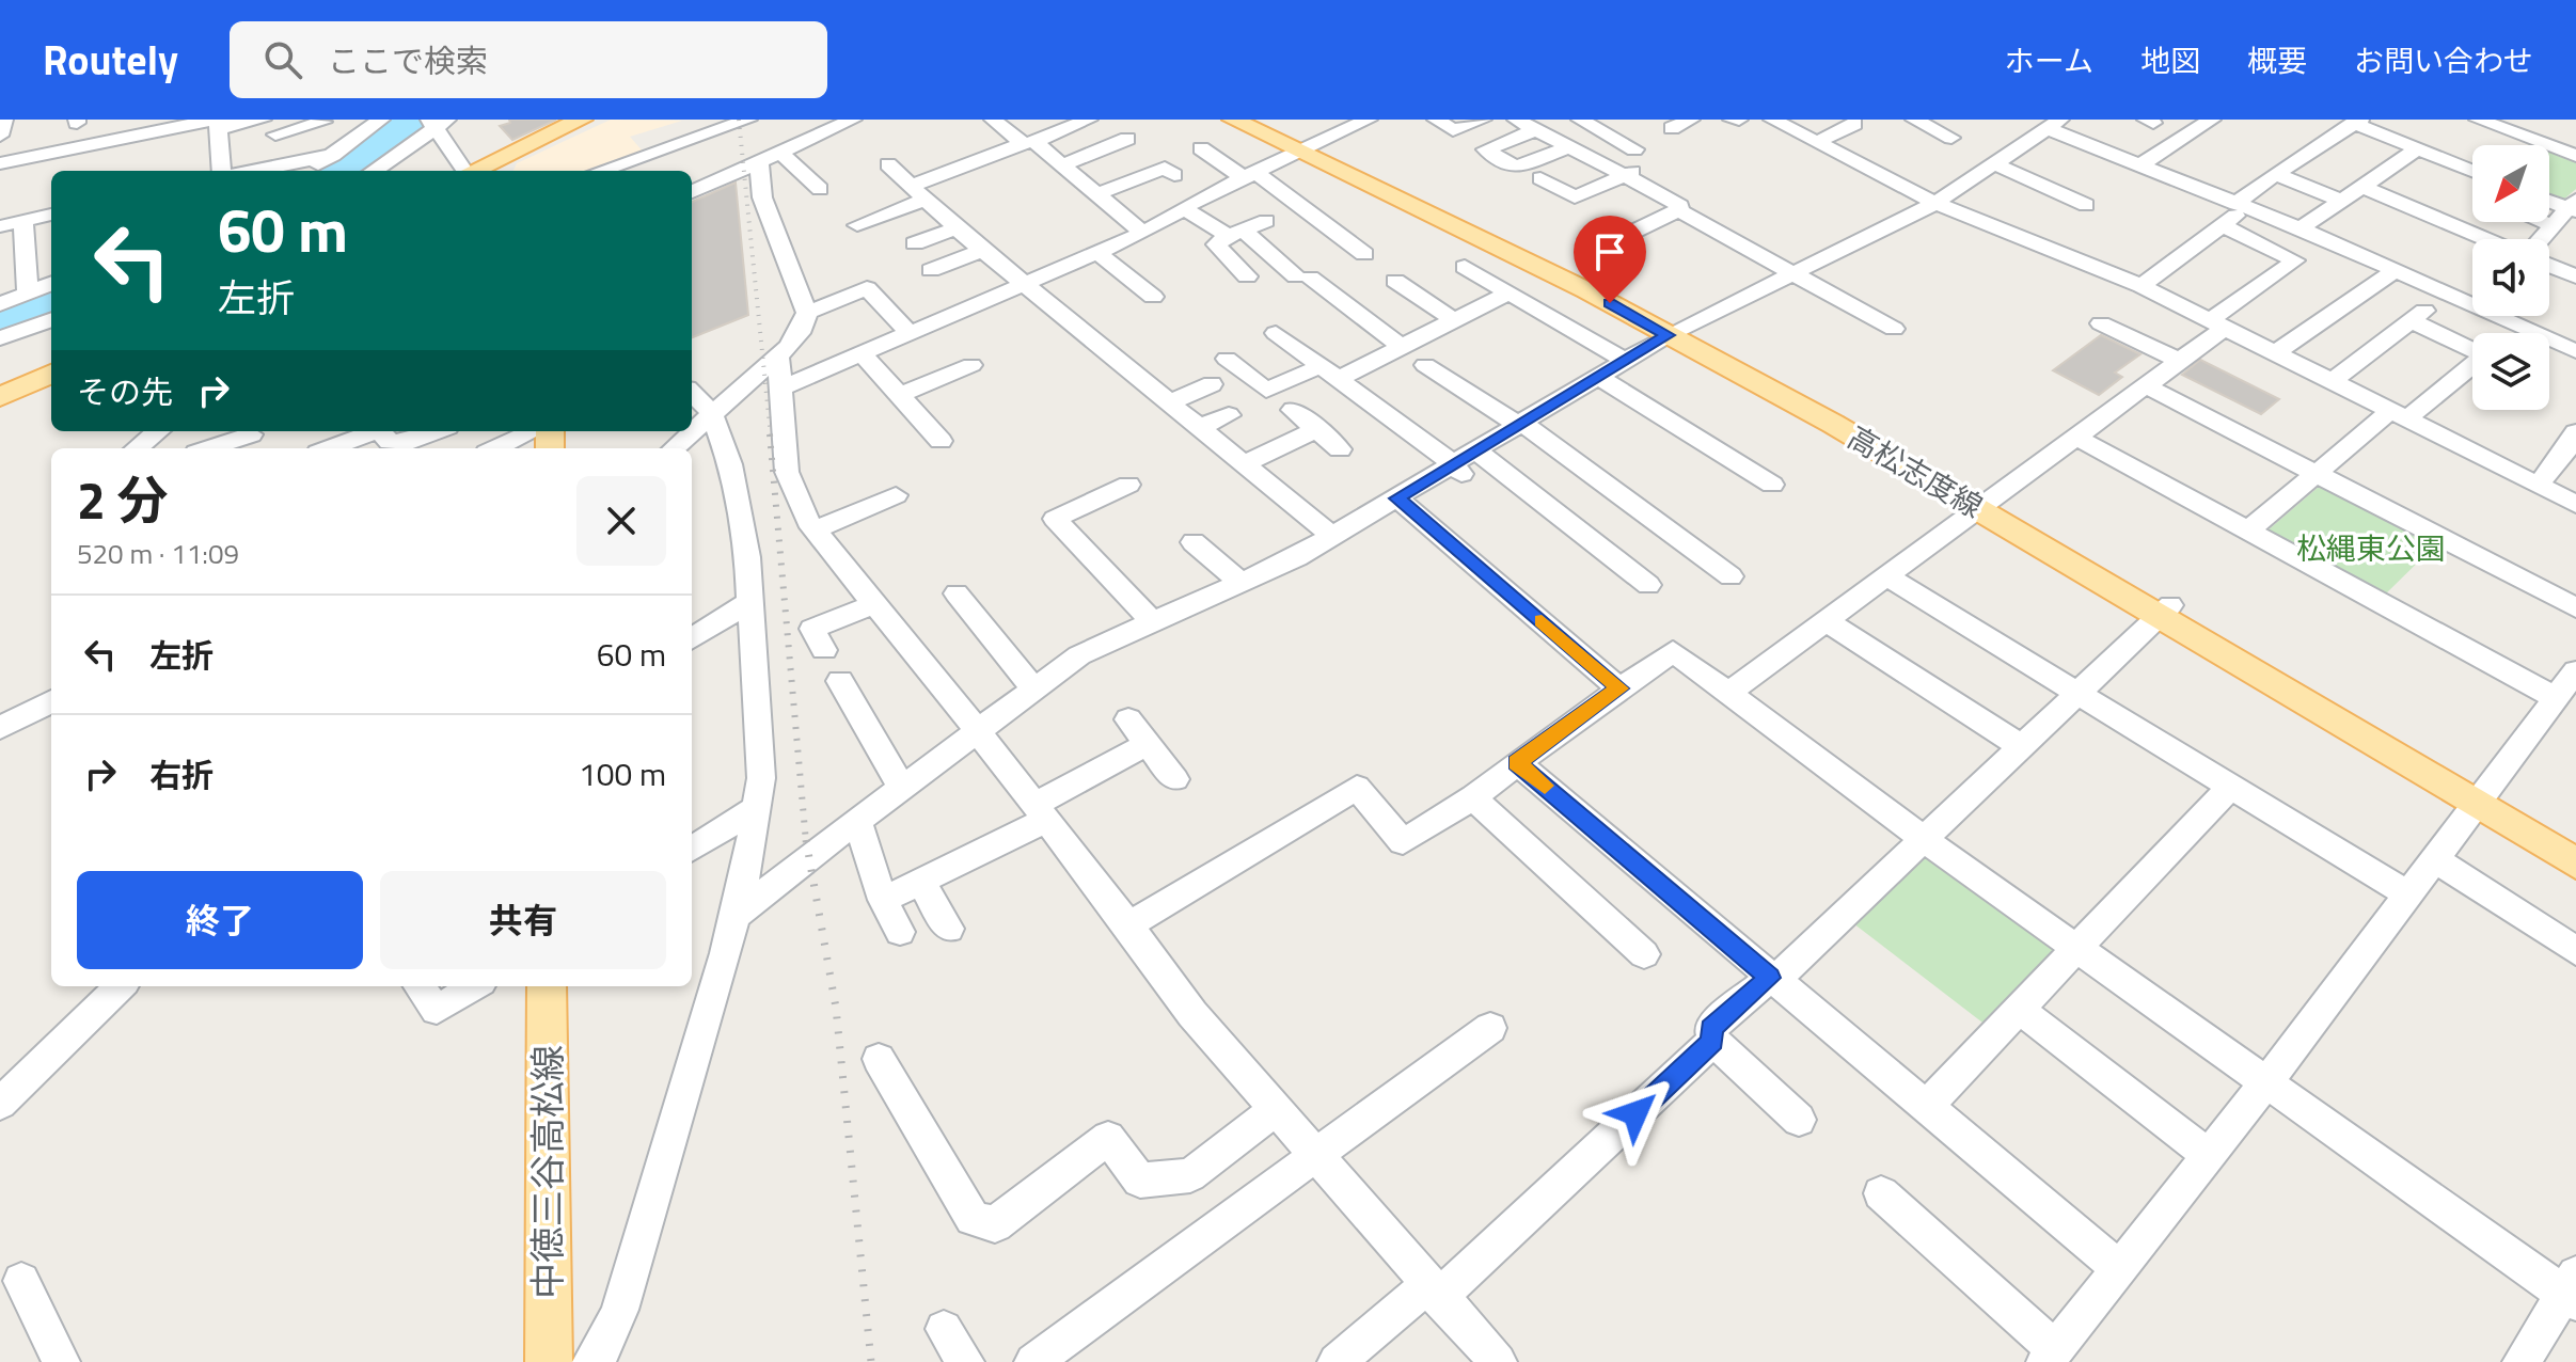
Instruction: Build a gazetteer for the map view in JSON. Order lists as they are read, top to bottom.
{
  "streets": {
    "main road": ["高松志度線", "中徳三谷高松線"]
  },
  "parks": ["松縄東公園"],
  "north": "bottom left",
  "page": {
    "header": "Routely",
    "search": "ここで検索",
    "nav": [
      "ホーム",
      "地図",
      "概要",
      "お問い合わせ"
    ],
    "turn": ["60 m", "左折"],
    "then": "その先",
    "heading": ["2 分", "520 m · 11:09"],
    "list": [
      {
        "name": "左折",
        "value": "60 m"
      },
      {
        "name": "右折",
        "value": "100 m"
      }
    ],
    "buttons": ["終了", "共有"]
  }
}
